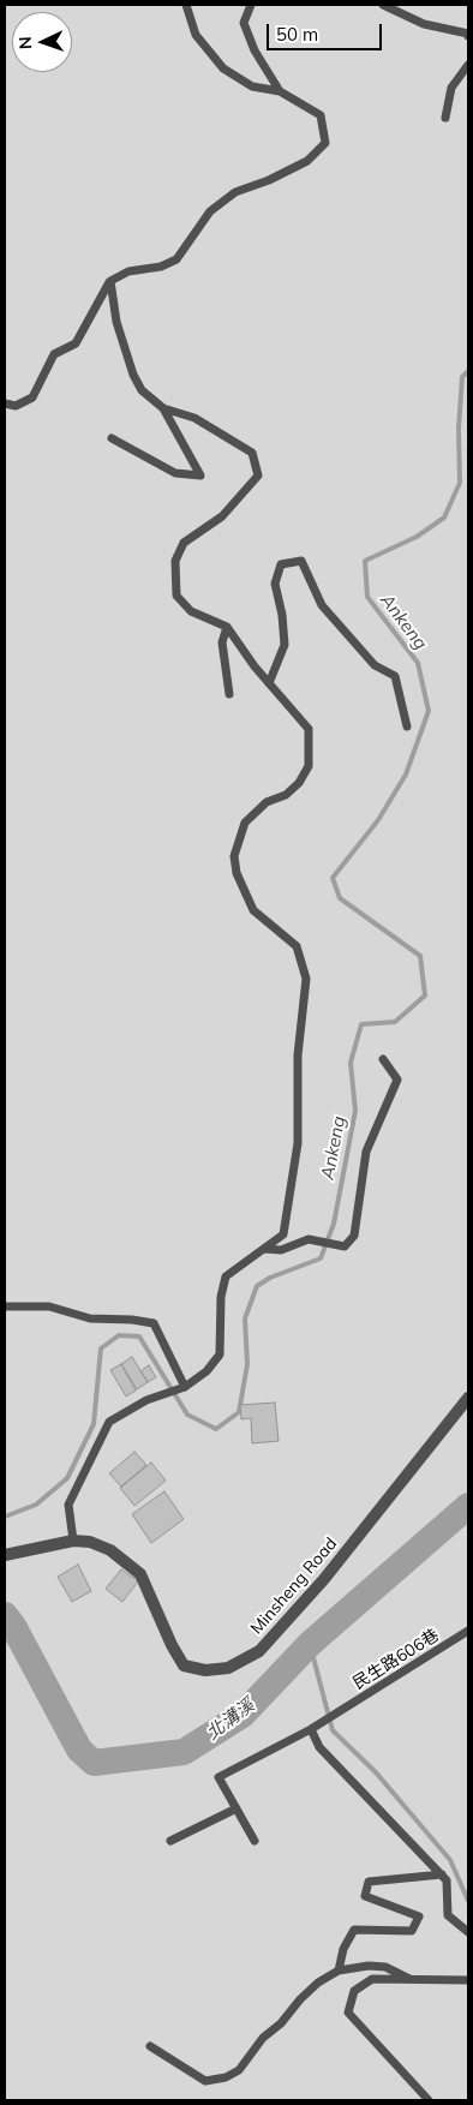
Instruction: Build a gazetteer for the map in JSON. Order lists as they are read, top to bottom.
{
  "streets": {
    "street": ["Minsheng Road"],
    "lane": ["民生路606巷"]
  },
  "water": ["Ankeng", "北溝溪"],
  "scale_bar": "50 m",
  "north": "left"
}
